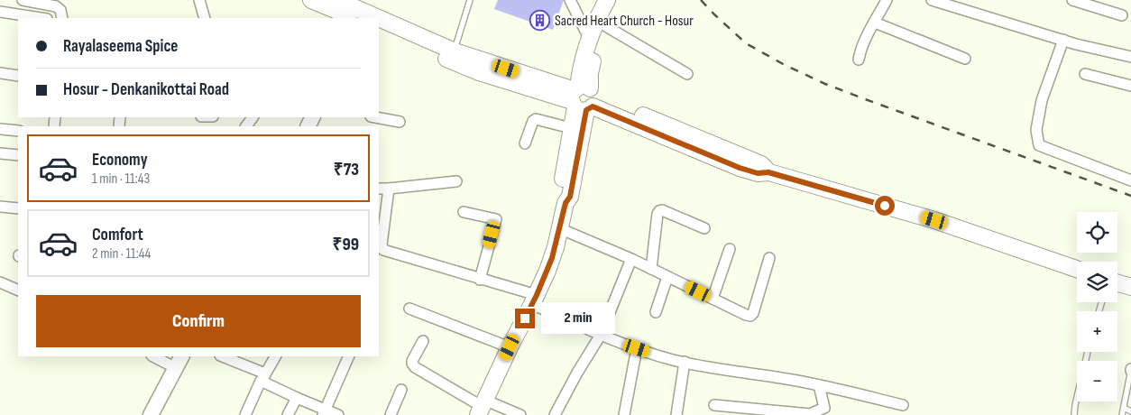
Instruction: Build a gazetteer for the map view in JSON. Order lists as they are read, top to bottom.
{
  "places": {
    "building": ["Sacred Heart Church - Hosur"]
  },
  "page": {
    "banner": ["Rayalaseema Spice", "Hosur - Denkanikottai Road"],
    "list": [
      {
        "name": "Economy",
        "note": "1 min · 11:43",
        "value": "₹73"
      },
      {
        "name": "Comfort",
        "note": "2 min · 11:44",
        "value": "₹99"
      }
    ],
    "map_buttons": ["+", "−"],
    "buttons": "Confirm",
    "bubble": "2 min"
  }
}
